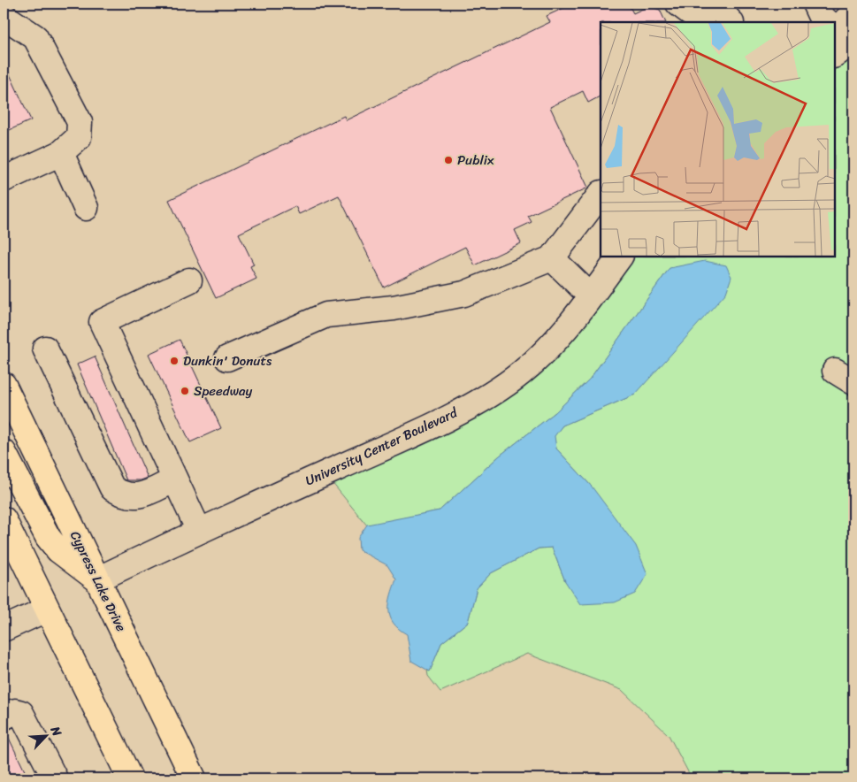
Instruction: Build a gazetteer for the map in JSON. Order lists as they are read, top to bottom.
{
  "streets": {
    "main road": ["Cypress Lake Drive"],
    "street": ["University Center Boulevard"]
  },
  "crossings": [
    ["University Center Boulevard", "Cypress Lake Drive"]
  ],
  "places": ["Publix", "Dunkin' Donuts", "Speedway"],
  "north": "top right"
}
